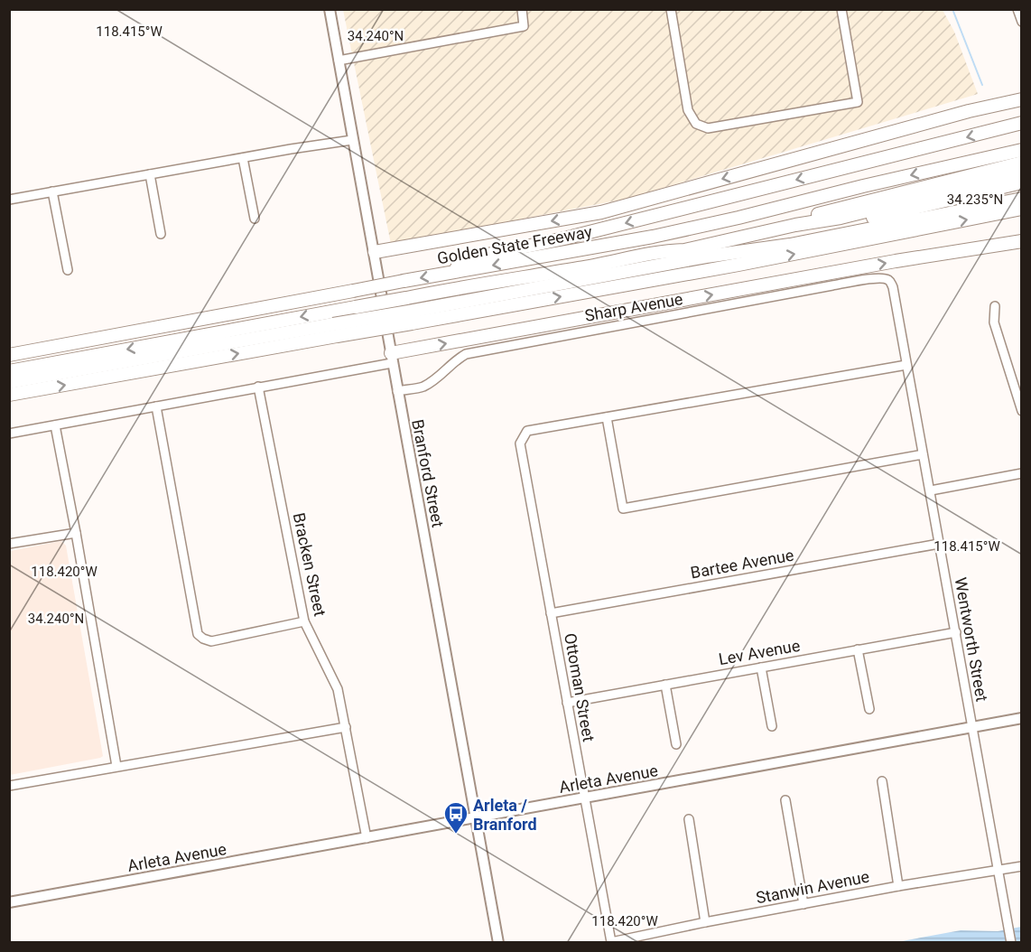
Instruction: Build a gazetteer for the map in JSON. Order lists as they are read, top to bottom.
{
  "streets": {
    "highway": ["Golden State Freeway"],
    "main road": ["Branford Street", "Arleta Avenue"],
    "street": [
      "Sharp Avenue",
      "Bartee Avenue",
      "Bracken Street",
      "Wentworth Street",
      "Lev Avenue",
      "Ottoman Street",
      "Stanwin Avenue"
    ]
  },
  "crossings": [
    ["Sharp Avenue", "Branford Street"],
    ["Sharp Avenue", "Wentworth Street"],
    ["Branford Street", "Arleta Avenue"],
    ["Bartee Avenue", "Wentworth Street"],
    ["Bartee Avenue", "Ottoman Street"],
    ["Bracken Street", "Arleta Avenue"],
    ["Wentworth Street", "Lev Avenue"],
    ["Wentworth Street", "Arleta Avenue"],
    ["Wentworth Street", "Stanwin Avenue"],
    ["Lev Avenue", "Ottoman Street"],
    ["Ottoman Street", "Arleta Avenue"],
    ["Ottoman Street", "Stanwin Avenue"]
  ],
  "places": {
    "bus stop": ["Arleta / Branford"]
  },
  "coordinates": [
    "118.415°W",
    "34.240°N",
    "34.235°N",
    "118.420°W"
  ]
}
